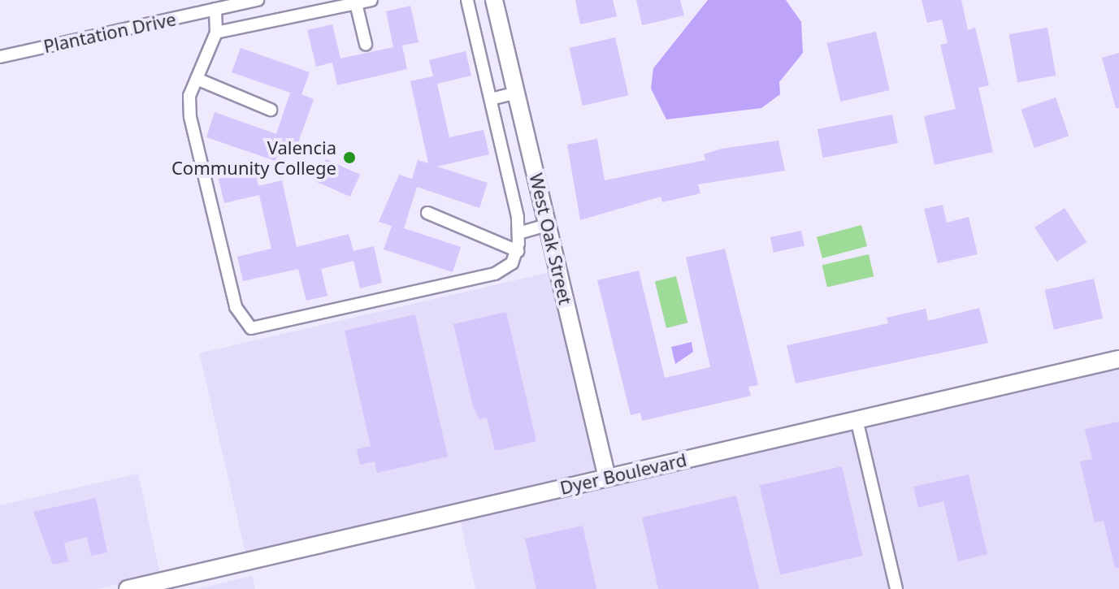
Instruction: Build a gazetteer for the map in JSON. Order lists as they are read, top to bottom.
{
  "streets": {
    "main road": ["West Oak Street", "Dyer Boulevard"],
    "street": ["Plantation Drive"]
  },
  "crossings": [
    ["West Oak Street", "Dyer Boulevard"]
  ],
  "places": ["Valencia Community College"]
}
